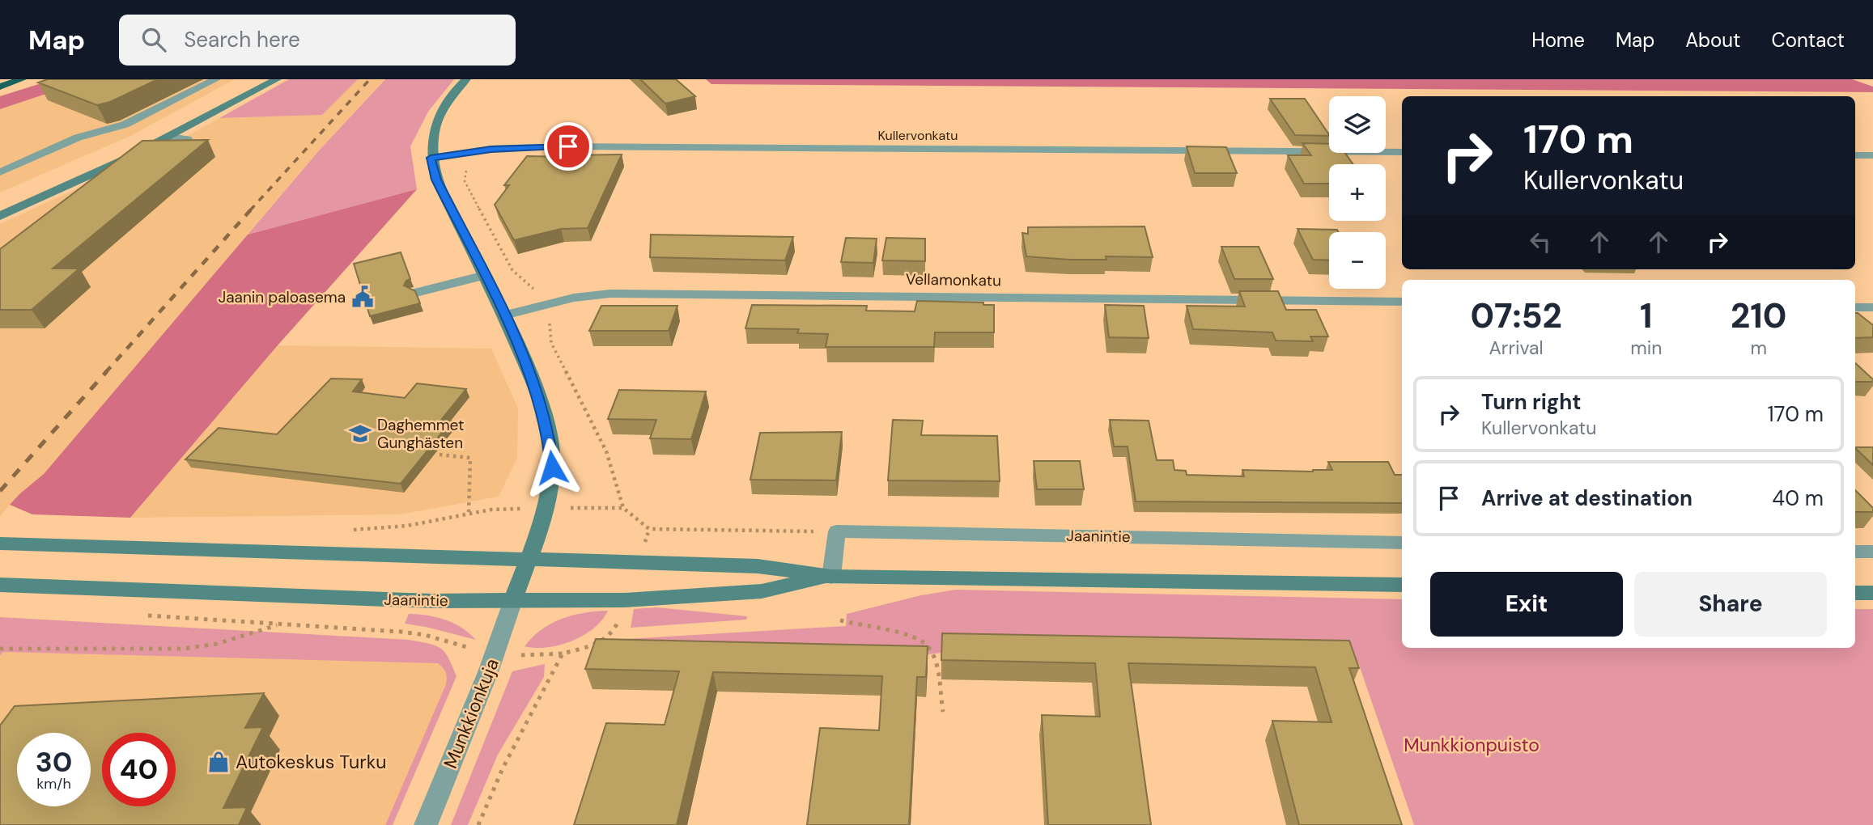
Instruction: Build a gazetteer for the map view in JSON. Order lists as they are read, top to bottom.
{
  "streets": {
    "main road": ["Jaanintie"],
    "street": ["Kullervonkatu", "Vellamonkatu", "Munkkionkuja"]
  },
  "crossings": [
    ["Jaanintie", "Munkkionkuja"]
  ],
  "parks": ["Munkkionpuisto"],
  "places": {
    "public building": ["Jaanin paloasema"],
    "school or university": ["Daghemmet Gunghästen"],
    "shop": ["Autokeskus Turku"]
  },
  "page": {
    "header": "Map",
    "search": "Search here",
    "nav": [
      "Home",
      "Map",
      "About",
      "Contact"
    ],
    "map_buttons": ["+", "−"],
    "turn": ["170 m", "Kullervonkatu"],
    "eta": [
      "07:52",
      "Arrival",
      "1",
      "min",
      "210",
      "m"
    ],
    "list": [
      {
        "name": "Turn right",
        "note": "Kullervonkatu",
        "value": "170 m"
      },
      {
        "name": "Arrive at destination",
        "value": "40 m"
      }
    ],
    "buttons": ["Exit", "Share"],
    "speed": "30 km/h",
    "limit": "40"
  }
}
